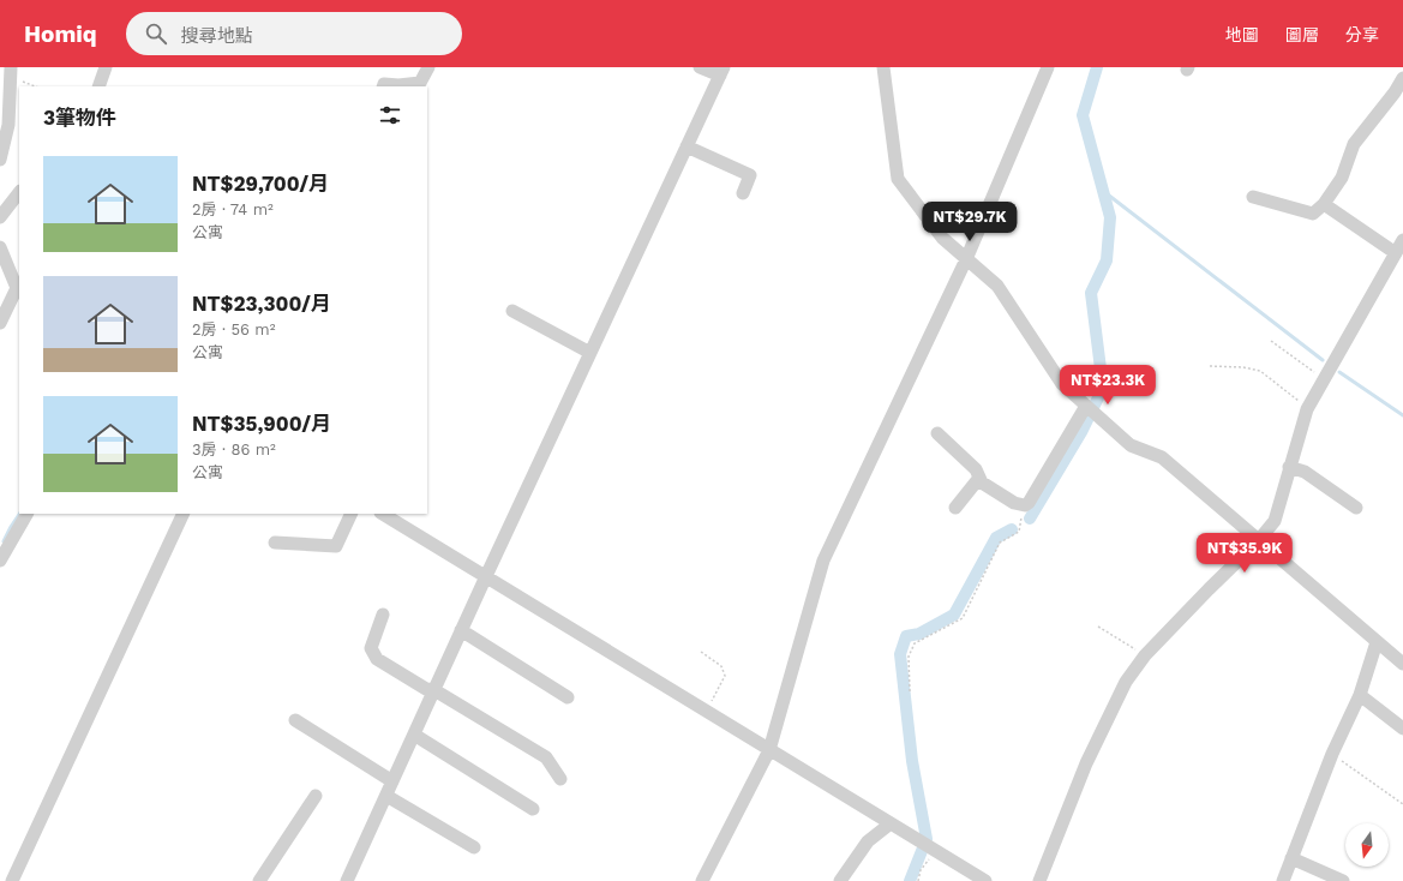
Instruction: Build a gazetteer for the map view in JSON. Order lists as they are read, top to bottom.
{
  "north": "bottom",
  "page": {
    "header": "Homiq",
    "search": "搜尋地點",
    "nav": ["地圖", "圖層", "分享"],
    "heading": "3筆物件",
    "list": [
      {
        "name": "NT$29,700/月",
        "note": "2房 · 74 m² · 公寓"
      },
      {
        "name": "NT$23,300/月",
        "note": "2房 · 56 m² · 公寓"
      },
      {
        "name": "NT$35,900/月",
        "note": "3房 · 86 m² · 公寓"
      }
    ],
    "price": ["NT$29.7K", "NT$23.3K", "NT$35.9K"]
  }
}
